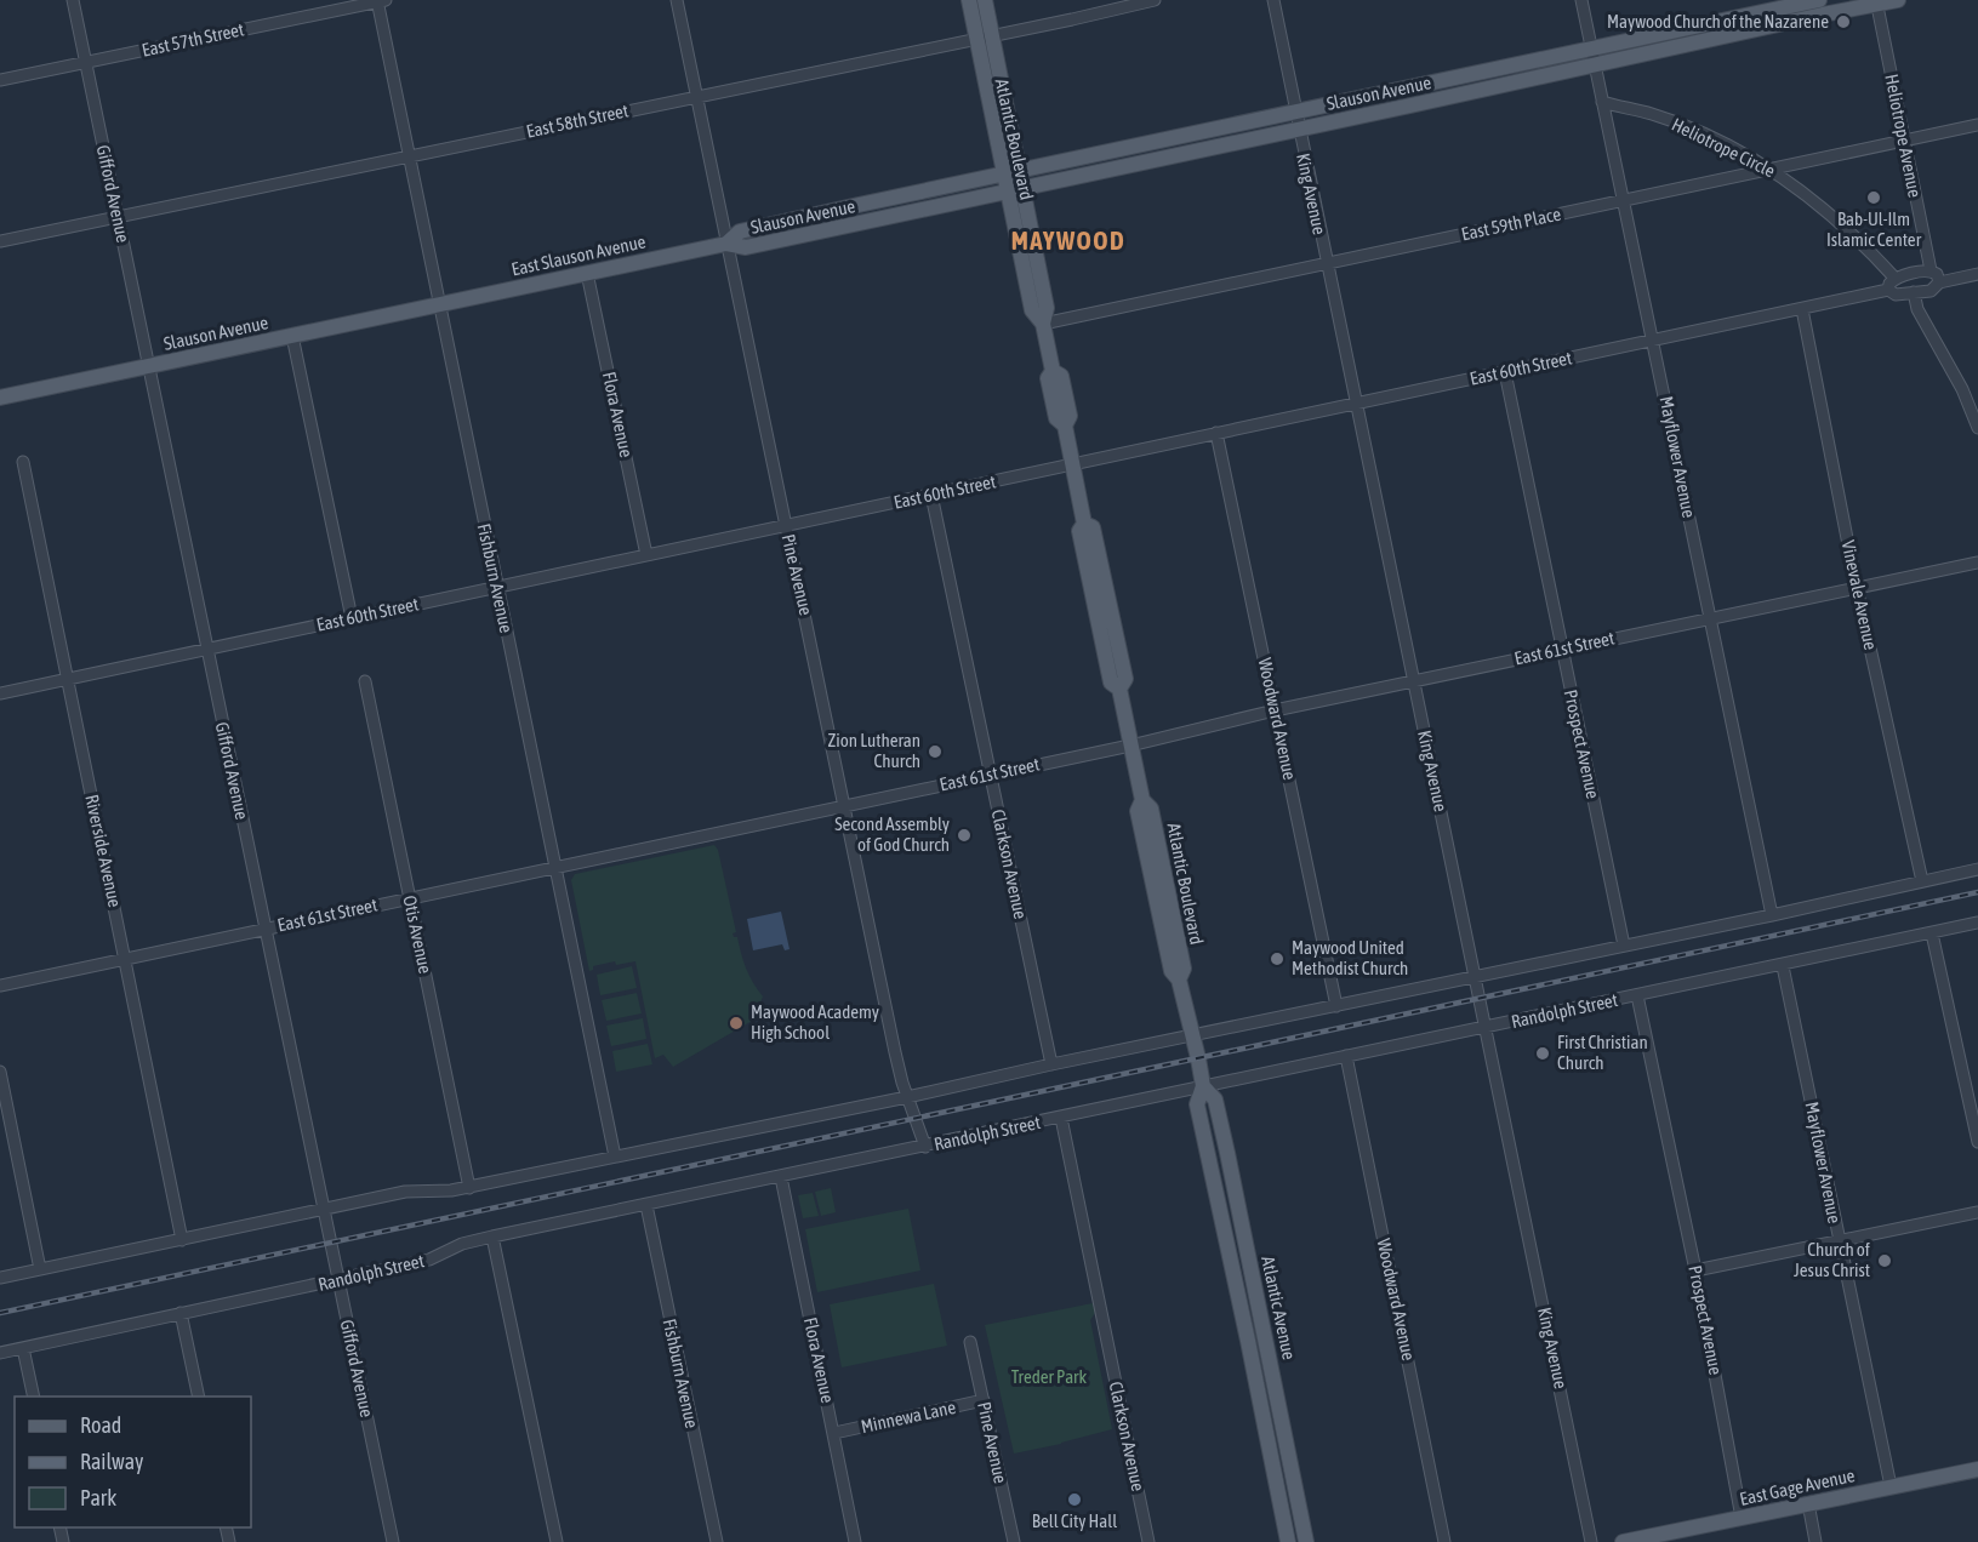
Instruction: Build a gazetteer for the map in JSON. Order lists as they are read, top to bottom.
{
  "streets": {
    "main road": [
      "Slauson Avenue",
      "Atlantic Boulevard",
      "East Slauson Avenue",
      "Atlantic Avenue",
      "East Gage Avenue"
    ],
    "street": [
      "East 57th Street",
      "East 58th Street",
      "Heliotrope Avenue",
      "Heliotrope Circle",
      "Gifford Avenue",
      "King Avenue",
      "East 59th Place",
      "East 60th Street",
      "Flora Avenue",
      "Mayflower Avenue",
      "Pine Avenue",
      "Fishburn Avenue",
      "Vinevale Avenue",
      "East 61st Street",
      "Woodward Avenue",
      "Prospect Avenue",
      "Riverside Avenue",
      "Clarkson Avenue",
      "Otis Avenue",
      "Randolph Street",
      "Minnewa Lane"
    ]
  },
  "crossings": [
    ["East 57th Street", "Gifford Avenue"],
    ["East 57th Street", "Fishburn Avenue"],
    ["Slauson Avenue", "Heliotrope Avenue"],
    ["Slauson Avenue", "Atlantic Boulevard"],
    ["Slauson Avenue", "Gifford Avenue"],
    ["Slauson Avenue", "King Avenue"],
    ["Slauson Avenue", "East Slauson Avenue"],
    ["Slauson Avenue", "Mayflower Avenue"],
    ["Slauson Avenue", "Pine Avenue"],
    ["Slauson Avenue", "Fishburn Avenue"],
    ["East 58th Street", "Atlantic Boulevard"],
    ["East 58th Street", "Gifford Avenue"],
    ["East 58th Street", "Pine Avenue"],
    ["East 58th Street", "Fishburn Avenue"],
    ["Heliotrope Avenue", "East 59th Place"],
    ["Atlantic Boulevard", "East 59th Place"],
    ["Atlantic Boulevard", "East 60th Street"],
    ["Atlantic Boulevard", "East 61st Street"],
    ["Atlantic Boulevard", "Atlantic Avenue"],
    ["Heliotrope Circle", "East 59th Place"],
    ["Heliotrope Circle", "Mayflower Avenue"],
    ["Gifford Avenue", "East 60th Street"],
    ["Gifford Avenue", "East 61st Street"],
    ["Gifford Avenue", "Randolph Street"],
    ["King Avenue", "East 59th Place"],
    ["King Avenue", "East 60th Street"],
    ["King Avenue", "East 61st Street"],
    ["King Avenue", "Randolph Street"],
    ["East 59th Place", "Mayflower Avenue"],
    ["East Slauson Avenue", "Flora Avenue"],
    ["East Slauson Avenue", "Pine Avenue"],
    ["East Slauson Avenue", "Fishburn Avenue"],
    ["East 60th Street", "Flora Avenue"],
    ["East 60th Street", "Mayflower Avenue"],
    ["East 60th Street", "Pine Avenue"],
    ["East 60th Street", "Fishburn Avenue"],
    ["East 60th Street", "Vinevale Avenue"],
    ["East 60th Street", "Woodward Avenue"],
    ["East 60th Street", "Prospect Avenue"],
    ["East 60th Street", "Riverside Avenue"],
    ["East 60th Street", "Clarkson Avenue"],
    ["Flora Avenue", "Randolph Street"],
    ["Flora Avenue", "Minnewa Lane"],
    ["Mayflower Avenue", "East 61st Street"],
    ["Mayflower Avenue", "Randolph Street"],
    ["Mayflower Avenue", "East Gage Avenue"],
    ["Pine Avenue", "East 61st Street"],
    ["Pine Avenue", "Randolph Street"],
    ["Pine Avenue", "Minnewa Lane"],
    ["Fishburn Avenue", "East 61st Street"],
    ["Fishburn Avenue", "Randolph Street"],
    ["Vinevale Avenue", "East 61st Street"],
    ["East 61st Street", "Woodward Avenue"],
    ["East 61st Street", "Prospect Avenue"],
    ["East 61st Street", "Riverside Avenue"],
    ["East 61st Street", "Clarkson Avenue"],
    ["East 61st Street", "Otis Avenue"],
    ["Woodward Avenue", "Randolph Street"],
    ["Prospect Avenue", "Randolph Street"],
    ["Prospect Avenue", "East Gage Avenue"],
    ["Clarkson Avenue", "Randolph Street"],
    ["Randolph Street", "Atlantic Avenue"]
  ],
  "districts": ["MAYWOOD"],
  "parks": ["Treder Park"],
  "places": [
    "Maywood Church of the Nazarene",
    "Bab-Ul-Ilm Islamic Center",
    "Zion Lutheran Church",
    "Second Assembly of God Church",
    "Maywood United Methodist Church",
    "Maywood Academy High School",
    "First Christian Church",
    "Church of Jesus Christ",
    "Bell City Hall"
  ],
  "legend": ["Road", "Railway", "Park"]
}
